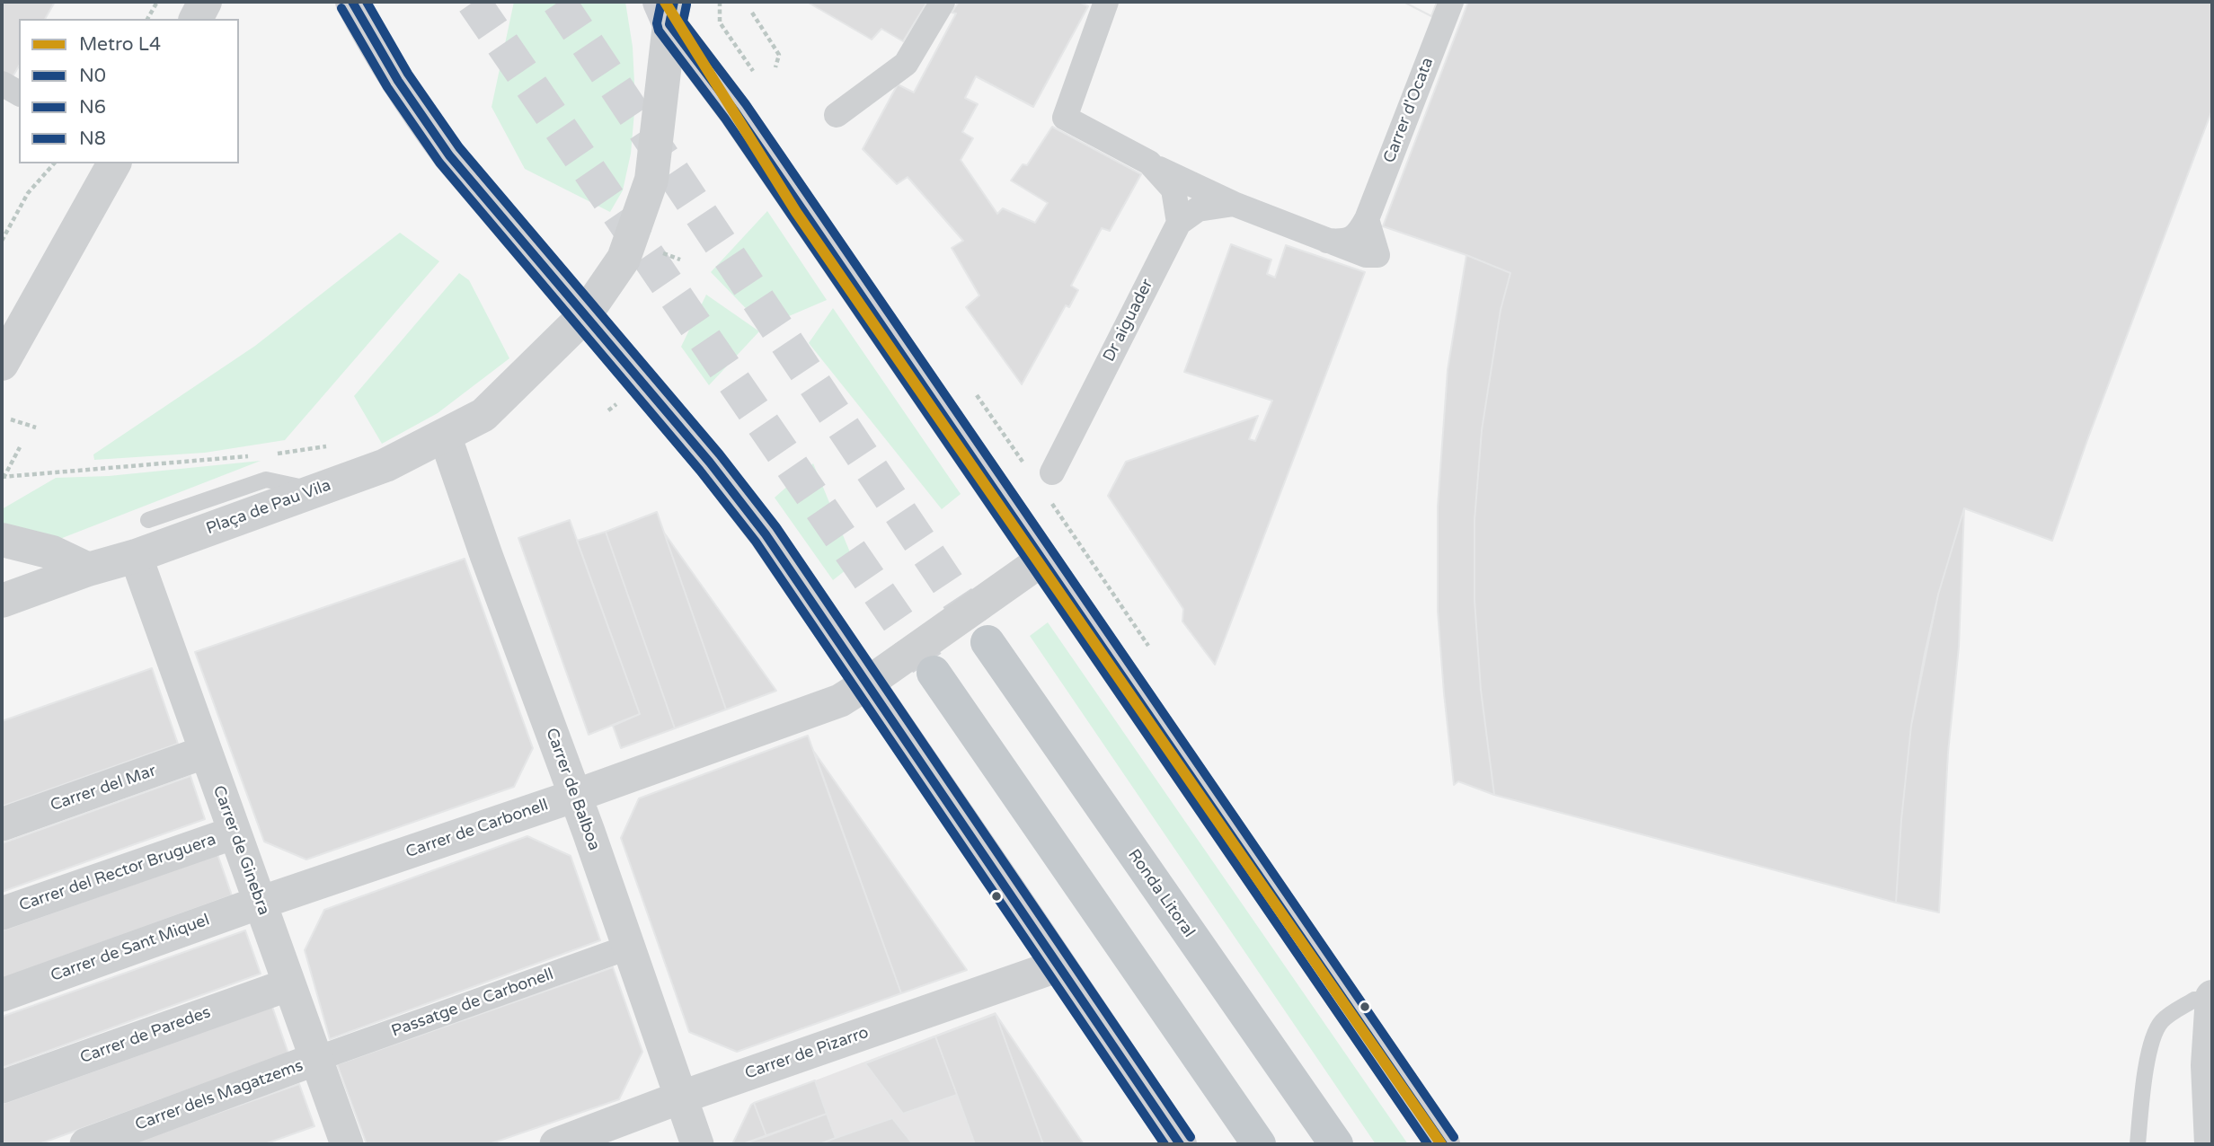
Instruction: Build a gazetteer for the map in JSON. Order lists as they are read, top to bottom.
{
  "streets": {
    "highway": ["Ronda Litoral"],
    "street": [
      "Carrer d'Ocata",
      "Dr aiguader",
      "Plaça de Pau Vila",
      "Carrer del Mar",
      "Carrer de Balboa",
      "Carrer de Carbonell",
      "Carrer de Ginebra",
      "Carrer del Rector Bruguera",
      "Carrer de Sant Miquel",
      "Passatge de Carbonell",
      "Carrer de Paredes",
      "Carrer de Pizarro",
      "Carrer dels Magatzems"
    ]
  },
  "crossings": [
    ["Plaça de Pau Vila", "Carrer de Balboa"],
    ["Plaça de Pau Vila", "Carrer de Ginebra"],
    ["Carrer del Mar", "Carrer de Ginebra"],
    ["Carrer de Balboa", "Carrer de Carbonell"],
    ["Carrer de Balboa", "Passatge de Carbonell"],
    ["Carrer de Balboa", "Carrer de Pizarro"],
    ["Carrer de Carbonell", "Carrer de Ginebra"],
    ["Carrer de Carbonell", "Carrer de Sant Miquel"],
    ["Carrer de Ginebra", "Carrer del Rector Bruguera"],
    ["Carrer de Ginebra", "Carrer de Sant Miquel"],
    ["Carrer de Ginebra", "Passatge de Carbonell"],
    ["Carrer de Ginebra", "Carrer de Paredes"],
    ["Carrer de Ginebra", "Carrer dels Magatzems"],
    ["Passatge de Carbonell", "Carrer dels Magatzems"]
  ],
  "lines": [
    "metro line L4",
    "transit line N0",
    "transit line N6",
    "transit line N8"
  ],
  "legend": [
    "Metro L4",
    "N0",
    "N6",
    "N8"
  ]
}
